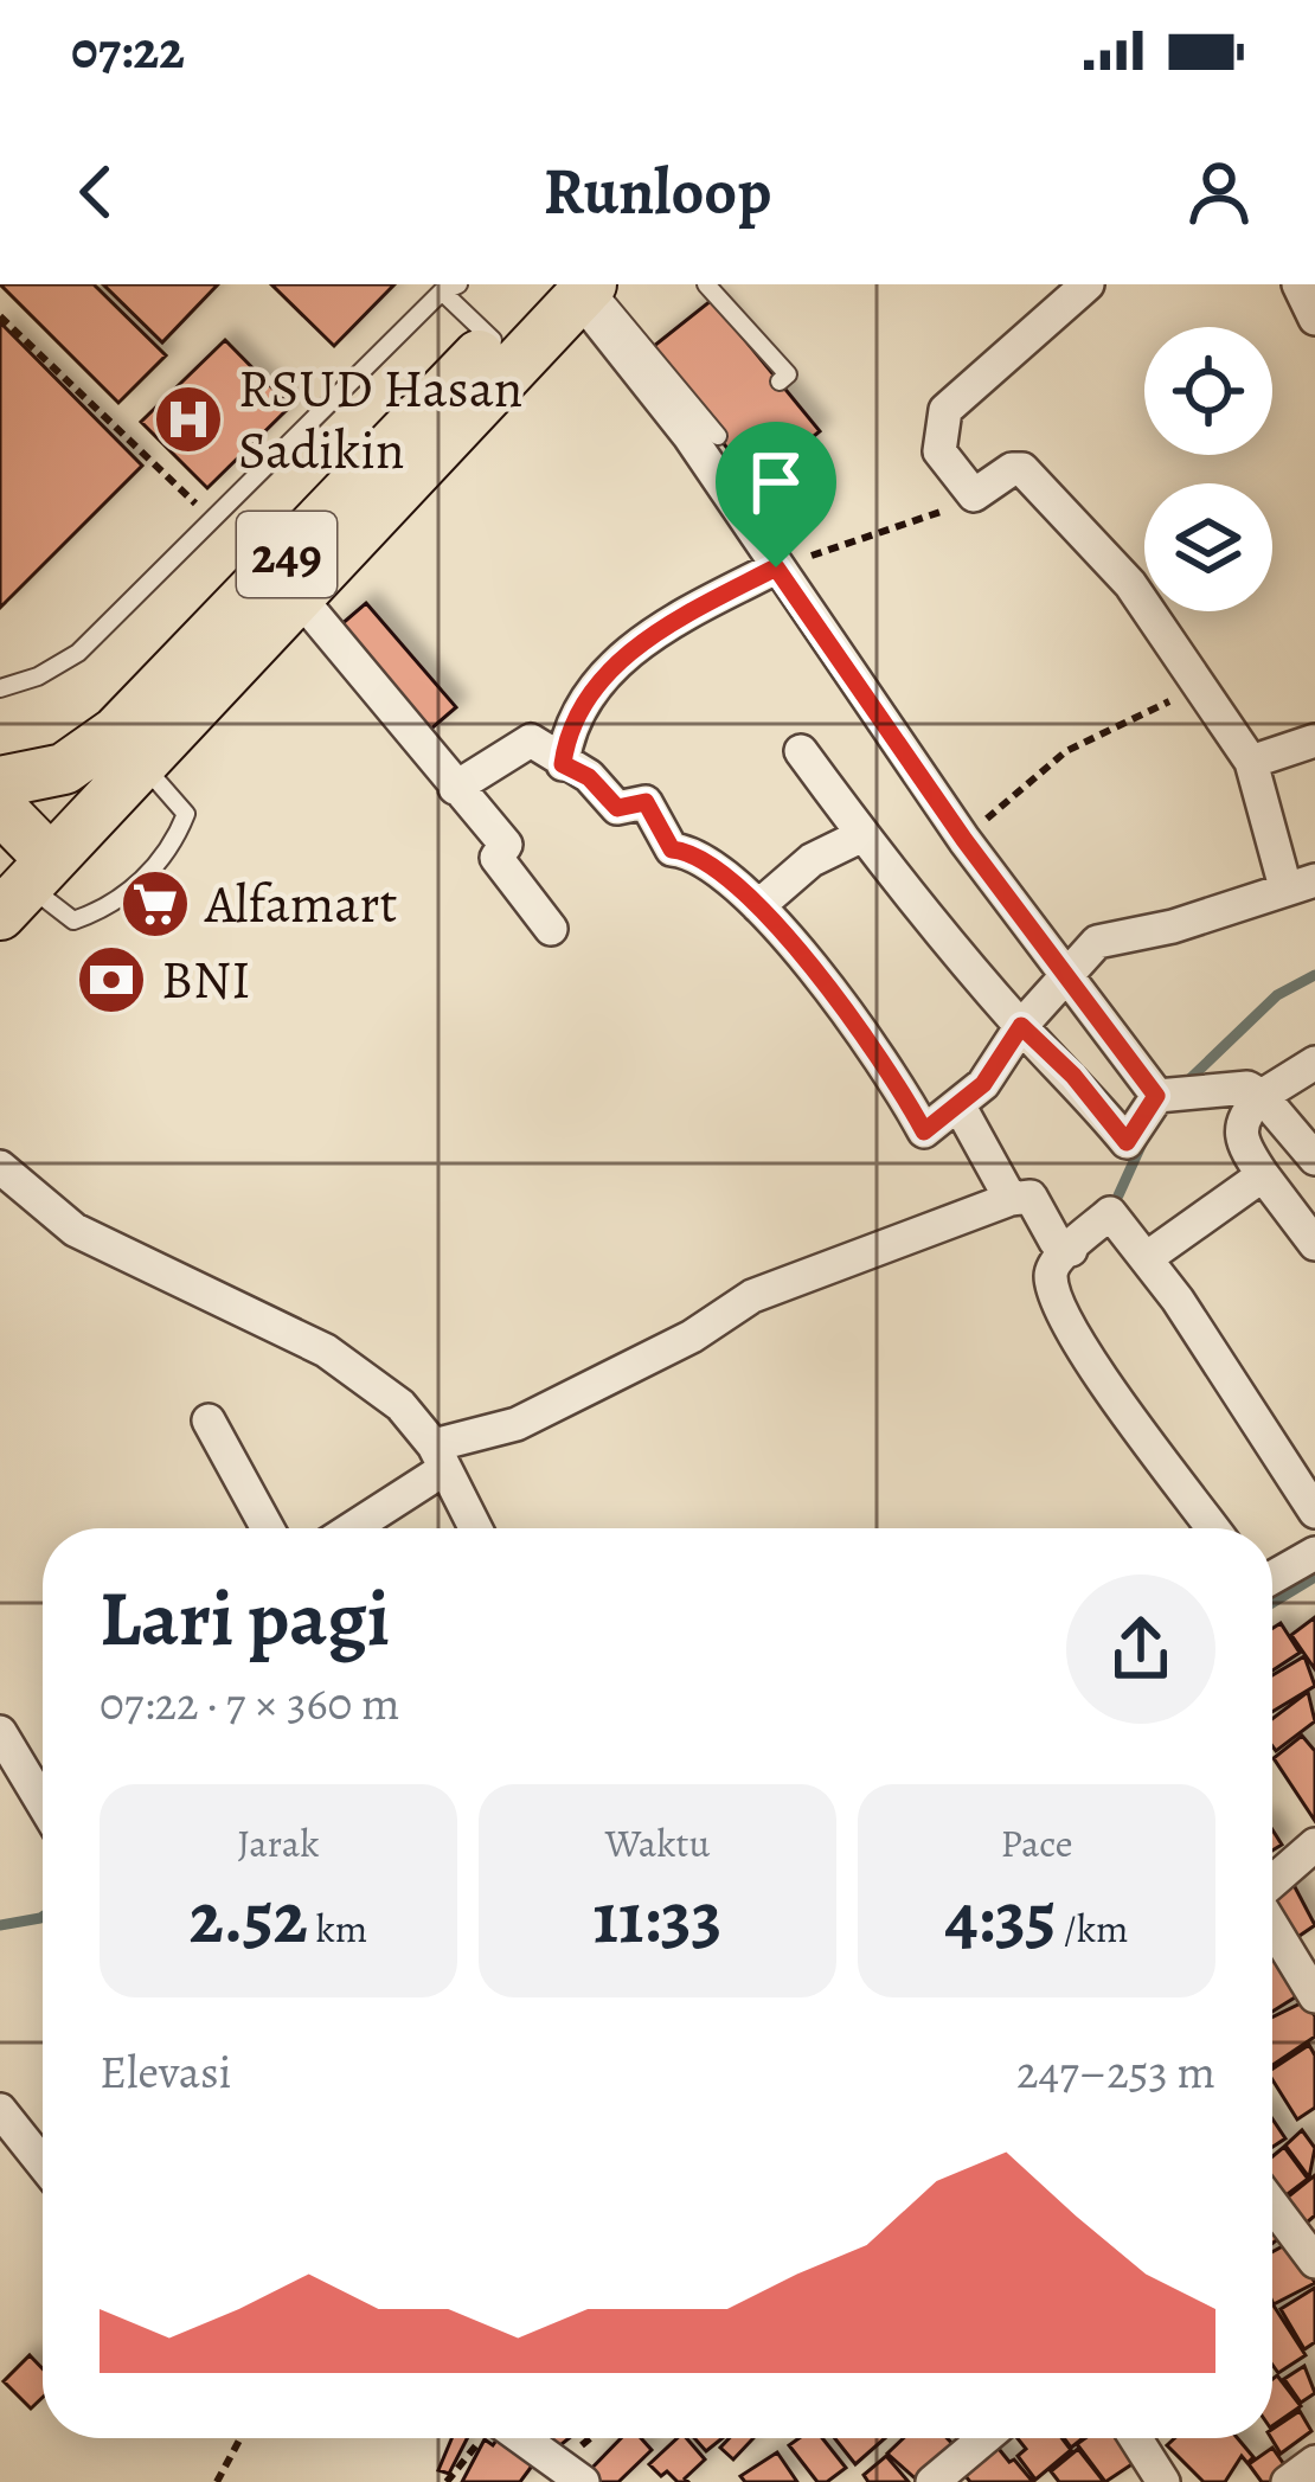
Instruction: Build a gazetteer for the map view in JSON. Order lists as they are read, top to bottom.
{
  "streets": {
    "main road": ["249"]
  },
  "places": {
    "hospital": ["RSUD Hasan Sadikin"],
    "supermarket": ["Alfamart"],
    "bank": ["BNI"]
  },
  "page": {
    "status": "07:22",
    "header": "Runloop",
    "heading": ["Lari pagi", "07:22 · 7 × 360 m"],
    "stats": [
      ["Jarak", "2.52 km"],
      ["Waktu", "11:33"],
      ["Pace", "4:35 /km"]
    ],
    "chart": ["Elevasi", "247–253 m"]
  }
}
